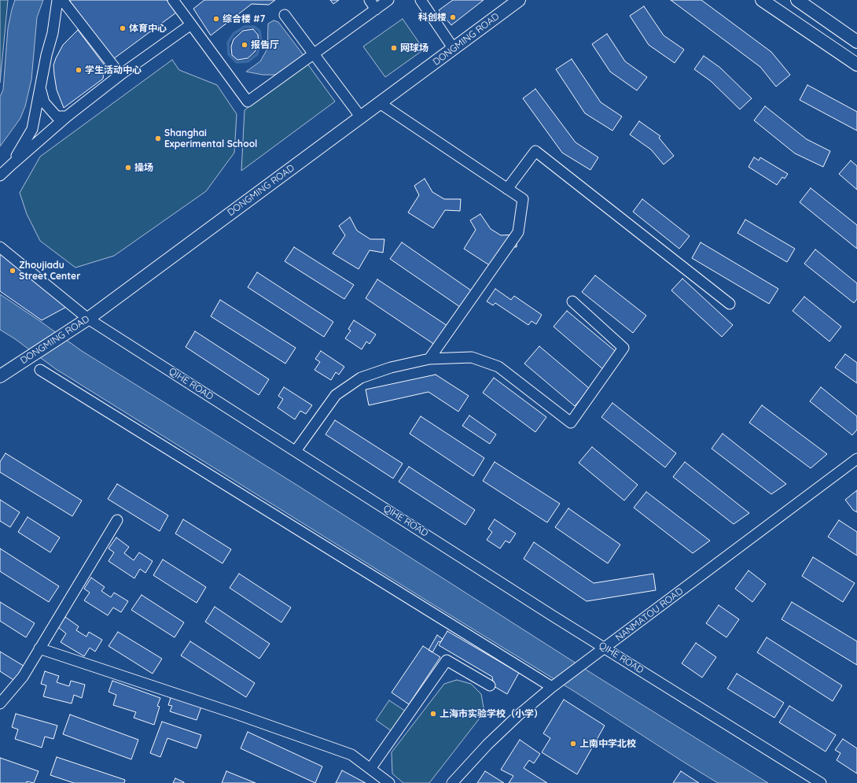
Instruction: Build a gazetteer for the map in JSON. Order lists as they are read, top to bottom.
{
  "streets": {
    "main road": ["DONGMING ROAD"],
    "street": ["QIHE ROAD", "NANMATOU ROAD"]
  },
  "crossings": [
    ["DONGMING ROAD", "QIHE ROAD"],
    ["QIHE ROAD", "NANMATOU ROAD"]
  ],
  "places": [
    "科创楼",
    "综合楼 #7",
    "体育中心",
    "报告厅",
    "网球场",
    "学生活动中心",
    "Shanghai Experimental School",
    "操场",
    "Zhoujiadu Street Center",
    "上海市实验学校（小学）",
    "上南中学北校"
  ]
}
